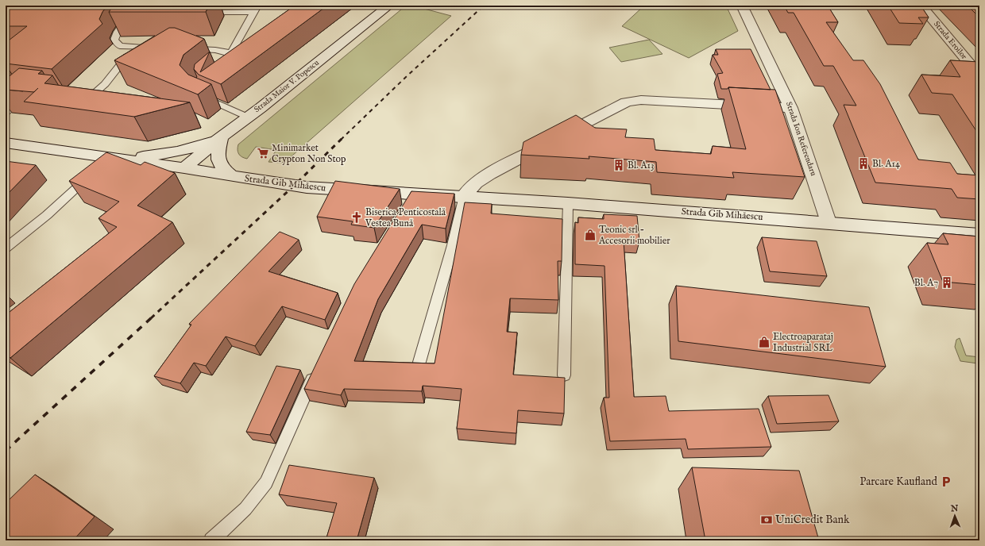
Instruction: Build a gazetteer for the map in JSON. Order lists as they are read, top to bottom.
{
  "streets": {
    "main road": [
      "Strada Eroilor",
      "Strada Maior V. Popescu",
      "Strada Ion Referendaru",
      "Strada Gib Mihăescu"
    ]
  },
  "crossings": [
    ["Strada Maior V. Popescu", "Strada Gib Mihăescu"],
    ["Strada Ion Referendaru", "Strada Gib Mihăescu"]
  ],
  "places": {
    "supermarket": ["Minimarket Crypton Non Stop"],
    "building": ["Bl. A14", "Bl. A13", "Bl. A7"],
    "church": ["Biserica Penticostală Vestea Bună"],
    "shop": ["Teonic srl - Accesorii mobilier", "Electroaparataj Industrial SRL"],
    "parking": ["Parcare Kaufland"],
    "bank": ["UniCredit Bank"]
  },
  "north": "top"
}
